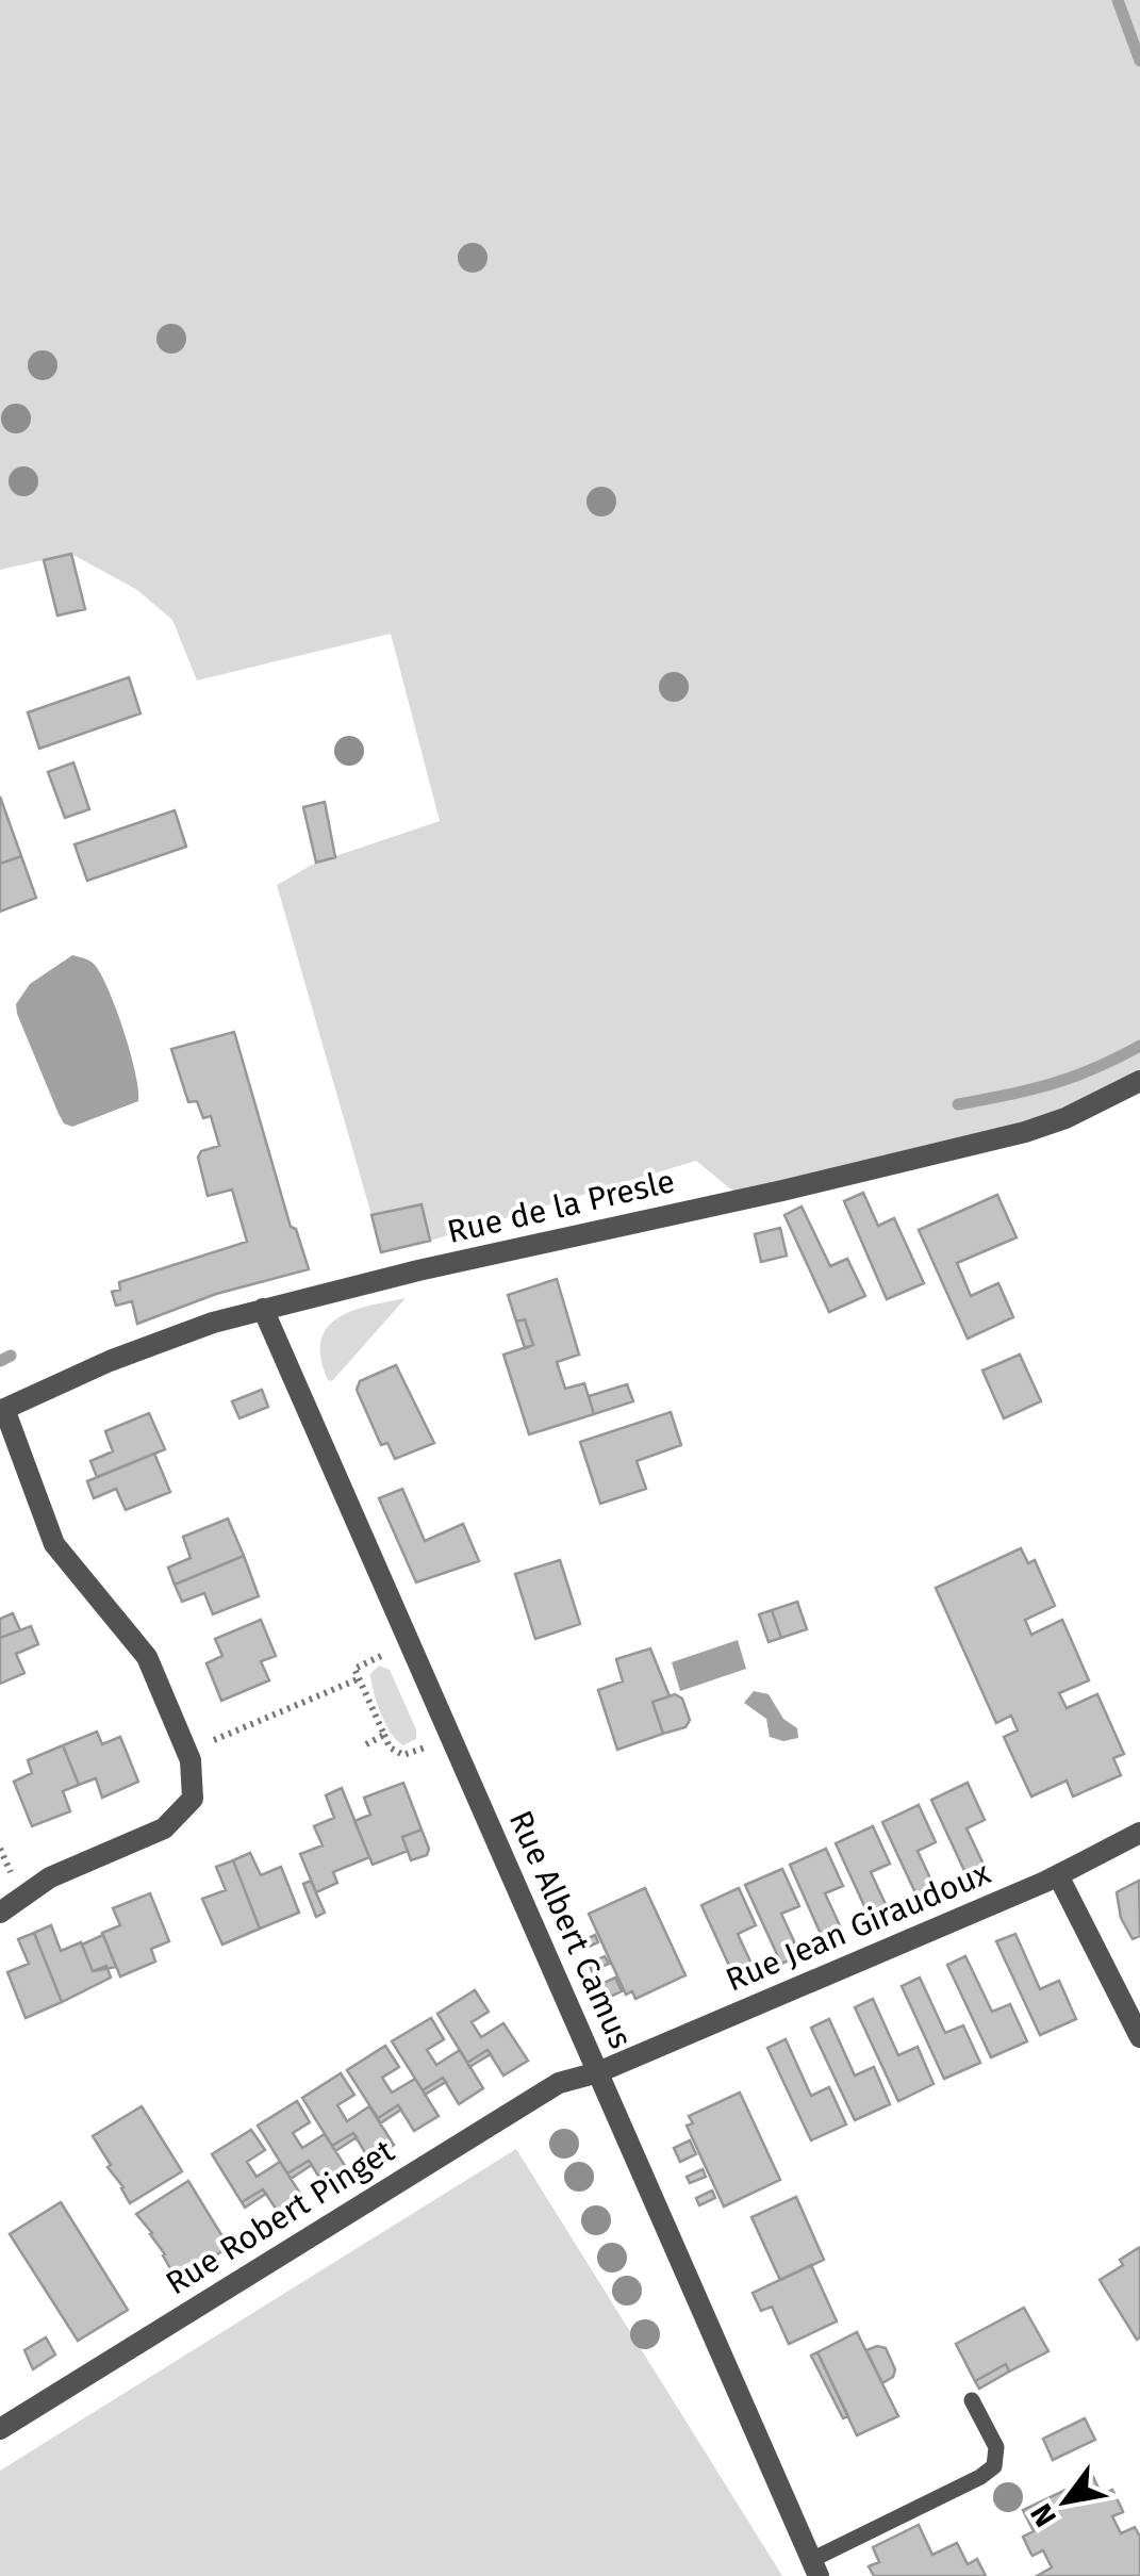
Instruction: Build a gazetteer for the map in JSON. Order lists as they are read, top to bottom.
{
  "streets": {
    "street": [
      "Rue de la Presle",
      "Rue Jean Giraudoux",
      "Rue Albert Camus",
      "Rue Robert Pinget"
    ]
  },
  "crossings": [
    ["Rue de la Presle", "Rue Albert Camus"],
    ["Rue Jean Giraudoux", "Rue Albert Camus"],
    ["Rue Jean Giraudoux", "Rue Robert Pinget"],
    ["Rue Albert Camus", "Rue Robert Pinget"]
  ],
  "north": "bottom left"
}
